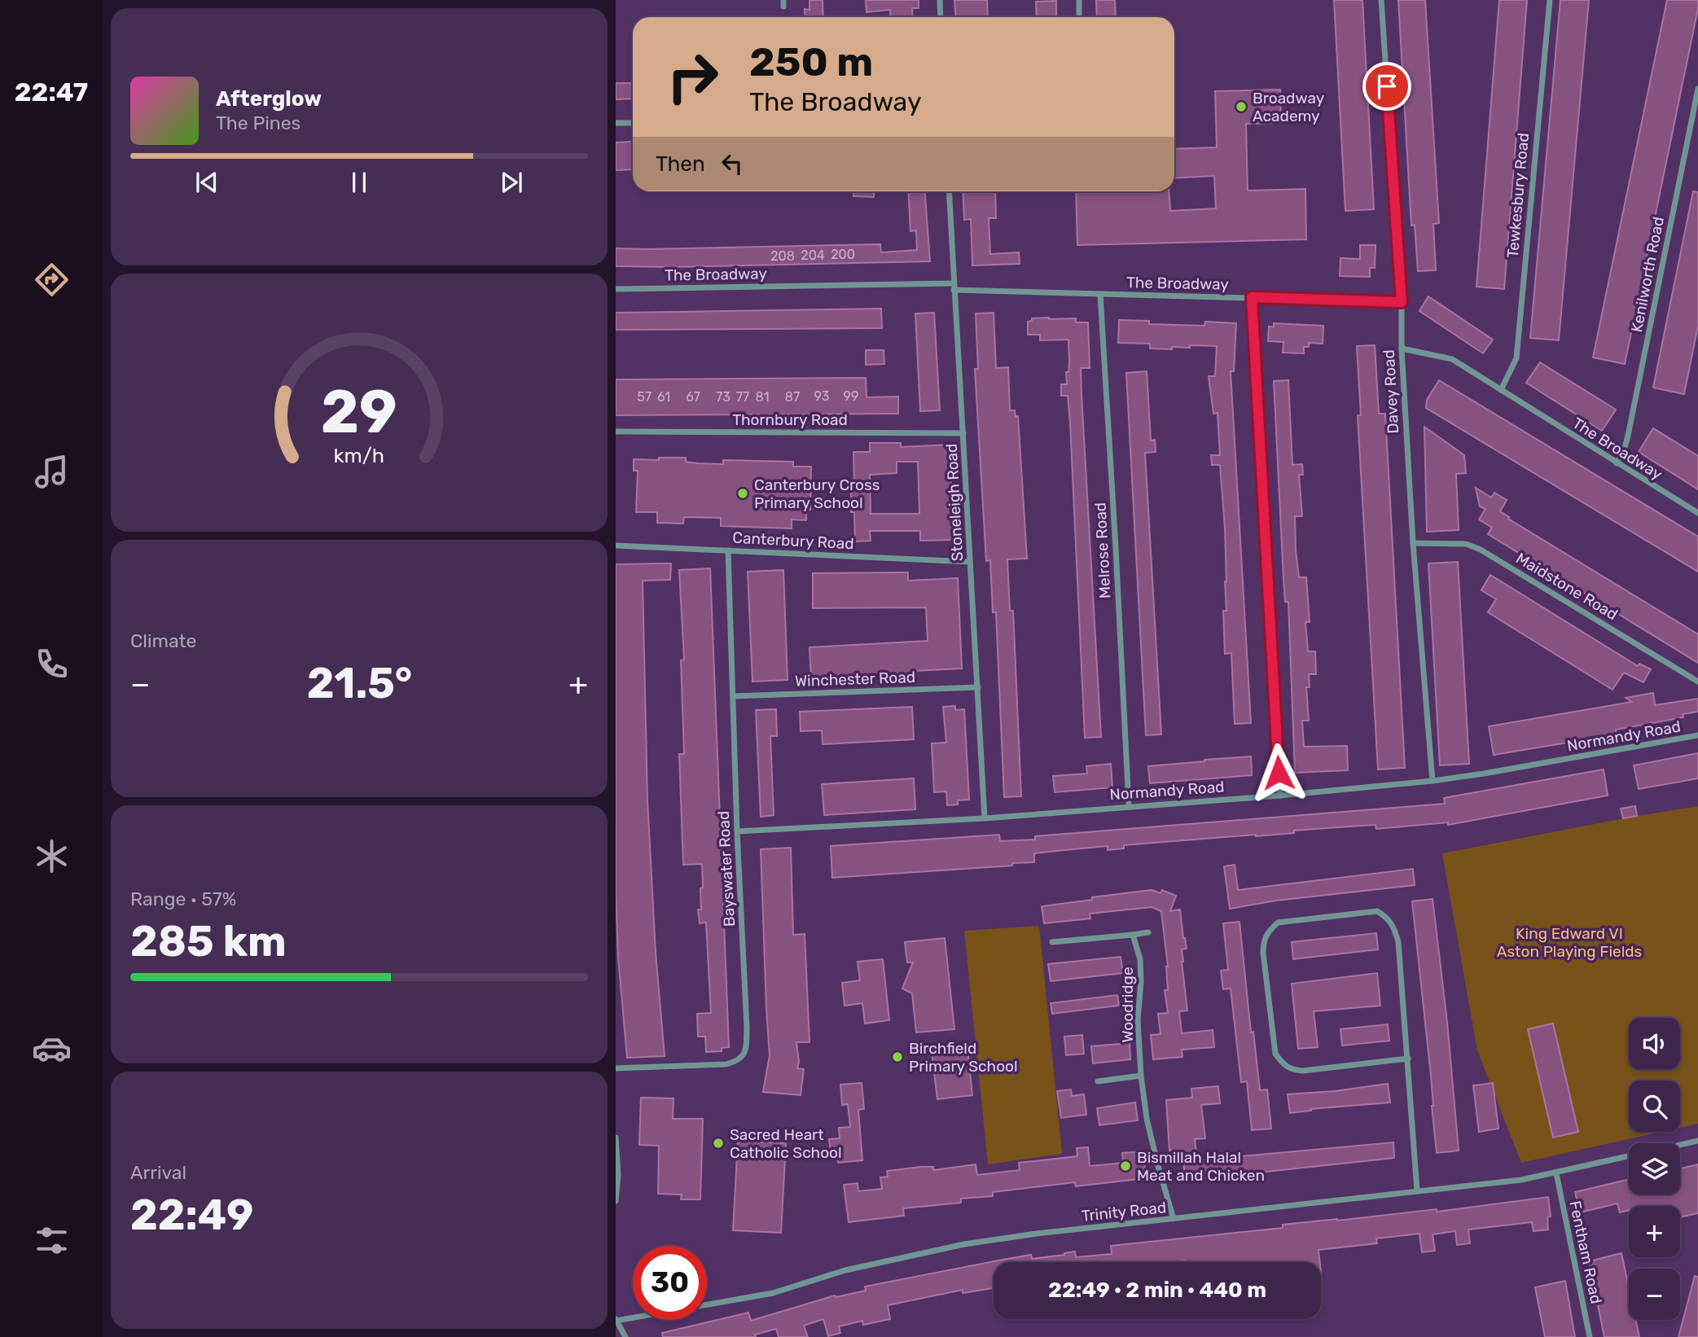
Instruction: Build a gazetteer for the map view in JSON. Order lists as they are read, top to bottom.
{
  "streets": {
    "street": [
      "Tewkesbury Road",
      "The Broadway",
      "Kenilworth Road",
      "Davey Road",
      "Thornbury Road",
      "Stoneleigh Road",
      "Canterbury Road",
      "Melrose Road",
      "Maidstone Road",
      "Winchester Road",
      "Normandy Road",
      "Bayswater Road",
      "Woodridge",
      "Trinity Road",
      "Fentham Road"
    ]
  },
  "crossings": [
    ["Tewkesbury Road", "The Broadway"],
    ["The Broadway", "Kenilworth Road"],
    ["The Broadway", "Davey Road"],
    ["The Broadway", "Stoneleigh Road"],
    ["The Broadway", "Melrose Road"],
    ["Davey Road", "Maidstone Road"],
    ["Davey Road", "Normandy Road"],
    ["Thornbury Road", "Stoneleigh Road"],
    ["Stoneleigh Road", "Canterbury Road"],
    ["Stoneleigh Road", "Winchester Road"],
    ["Stoneleigh Road", "Normandy Road"],
    ["Canterbury Road", "Bayswater Road"],
    ["Melrose Road", "Normandy Road"],
    ["Winchester Road", "Bayswater Road"],
    ["Normandy Road", "Bayswater Road"],
    ["Woodridge", "Trinity Road"],
    ["Trinity Road", "Fentham Road"]
  ],
  "parks": ["King Edward VI Aston Playing Fields"],
  "places": [
    "Broadway Academy",
    "Canterbury Cross Primary School",
    "Birchfield Primary School",
    "Sacred Heart Catholic School",
    "Bismillah Halal Meat and Chicken"
  ],
  "house_numbers": [
    "200",
    "204",
    "208",
    "93",
    "99",
    "57",
    "61",
    "67",
    "73",
    "77",
    "81",
    "87"
  ],
  "page": {
    "tabs": "22:47",
    "turn": ["250 m", "The Broadway"],
    "song": ["Afterglow", "The Pines"],
    "then": "Then",
    "tile": [
      "Climate",
      ["Range · 57%", "285 km"],
      ["Arrival", "22:49"]
    ],
    "heat": ["−", "21.5°", "+"],
    "map_buttons": ["+", "−"],
    "limit": "30",
    "trip": "22:49 · 2 min · 440 m",
    "gauge": ["29", "km/h"]
  }
}
